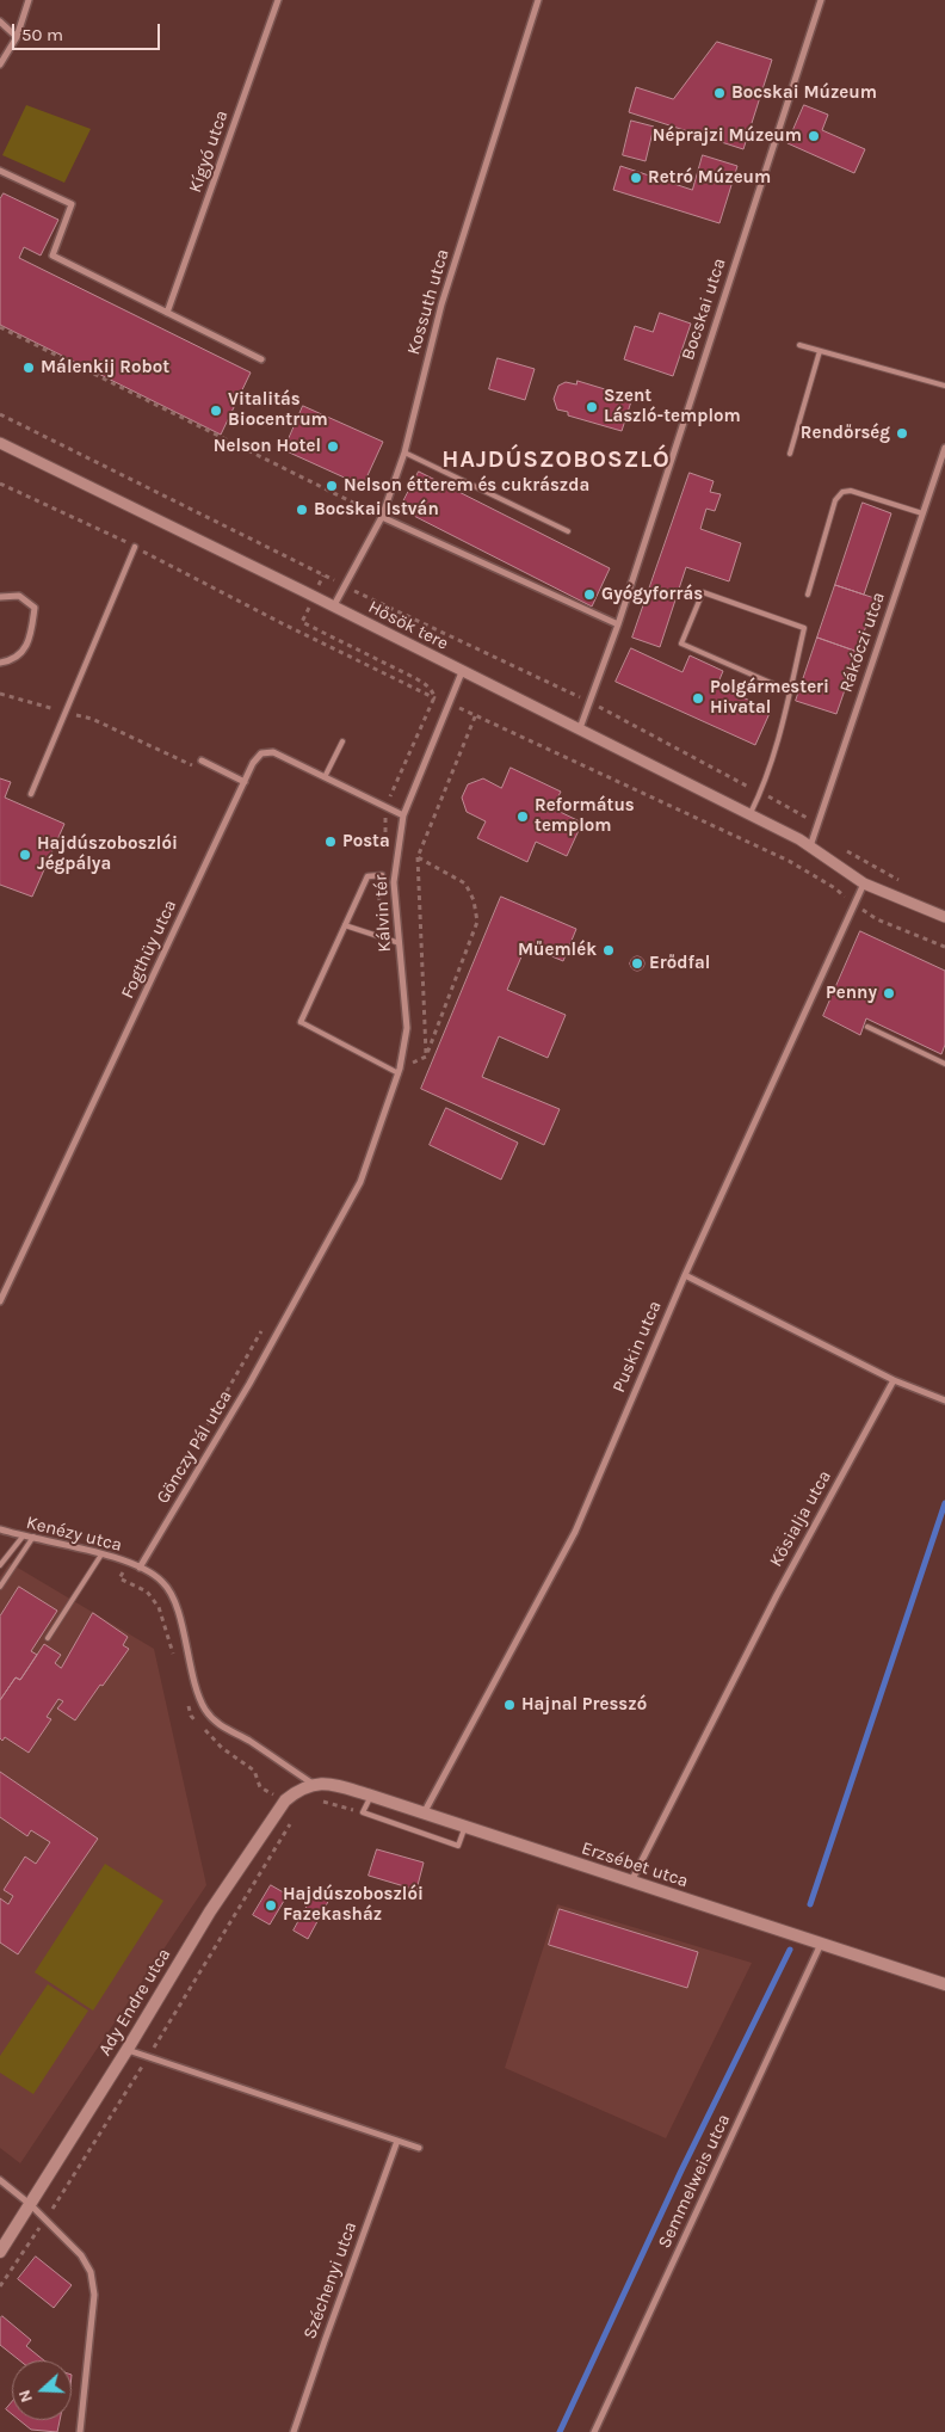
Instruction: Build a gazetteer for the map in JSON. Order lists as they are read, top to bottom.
{
  "streets": {
    "main road": ["Erzsébet utca", "Ady Endre utca"],
    "street": [
      "Kígyó utca",
      "Kossuth utca",
      "Bocskai utca",
      "Hősök tere",
      "Rákóczi utca",
      "Kálvin tér",
      "Fogthüy utca",
      "Puskin utca",
      "Gönczy Pál utca",
      "Kösialja utca",
      "Kenézy utca",
      "Semmelweis utca",
      "Széchenyi utca"
    ]
  },
  "crossings": [
    ["Kossuth utca", "Hősök tere"],
    ["Bocskai utca", "Hősök tere"],
    ["Hősök tere", "Rákóczi utca"],
    ["Hősök tere", "Puskin utca"],
    ["Kálvin tér", "Fogthüy utca"],
    ["Kálvin tér", "Gönczy Pál utca"],
    ["Puskin utca", "Erzsébet utca"],
    ["Gönczy Pál utca", "Kenézy utca"],
    ["Kösialja utca", "Erzsébet utca"],
    ["Erzsébet utca", "Ady Endre utca"],
    ["Erzsébet utca", "Semmelweis utca"]
  ],
  "districts": ["HAJDÚSZOBOSZLÓ"],
  "places": [
    "Bocskai Múzeum",
    "Néprajzi Múzeum",
    "Retró Múzeum",
    "Málenkij Robot",
    "Szent László-templom",
    "Vitalitás Biocentrum",
    "Rendőrség",
    "Nelson Hotel",
    "Nelson étterem és cukrászda",
    "Bocskai István",
    "Gyógyforrás",
    "Polgármesteri Hivatal",
    "Református templom",
    "Posta",
    "Hajdúszoboszlói Jégpálya",
    "Műemlék",
    "Erődfal",
    "Penny",
    "Hajnal Presszó",
    "Hajdúszoboszlói Fazekasház"
  ],
  "scale_bar": "50 m",
  "north": "left"
}
